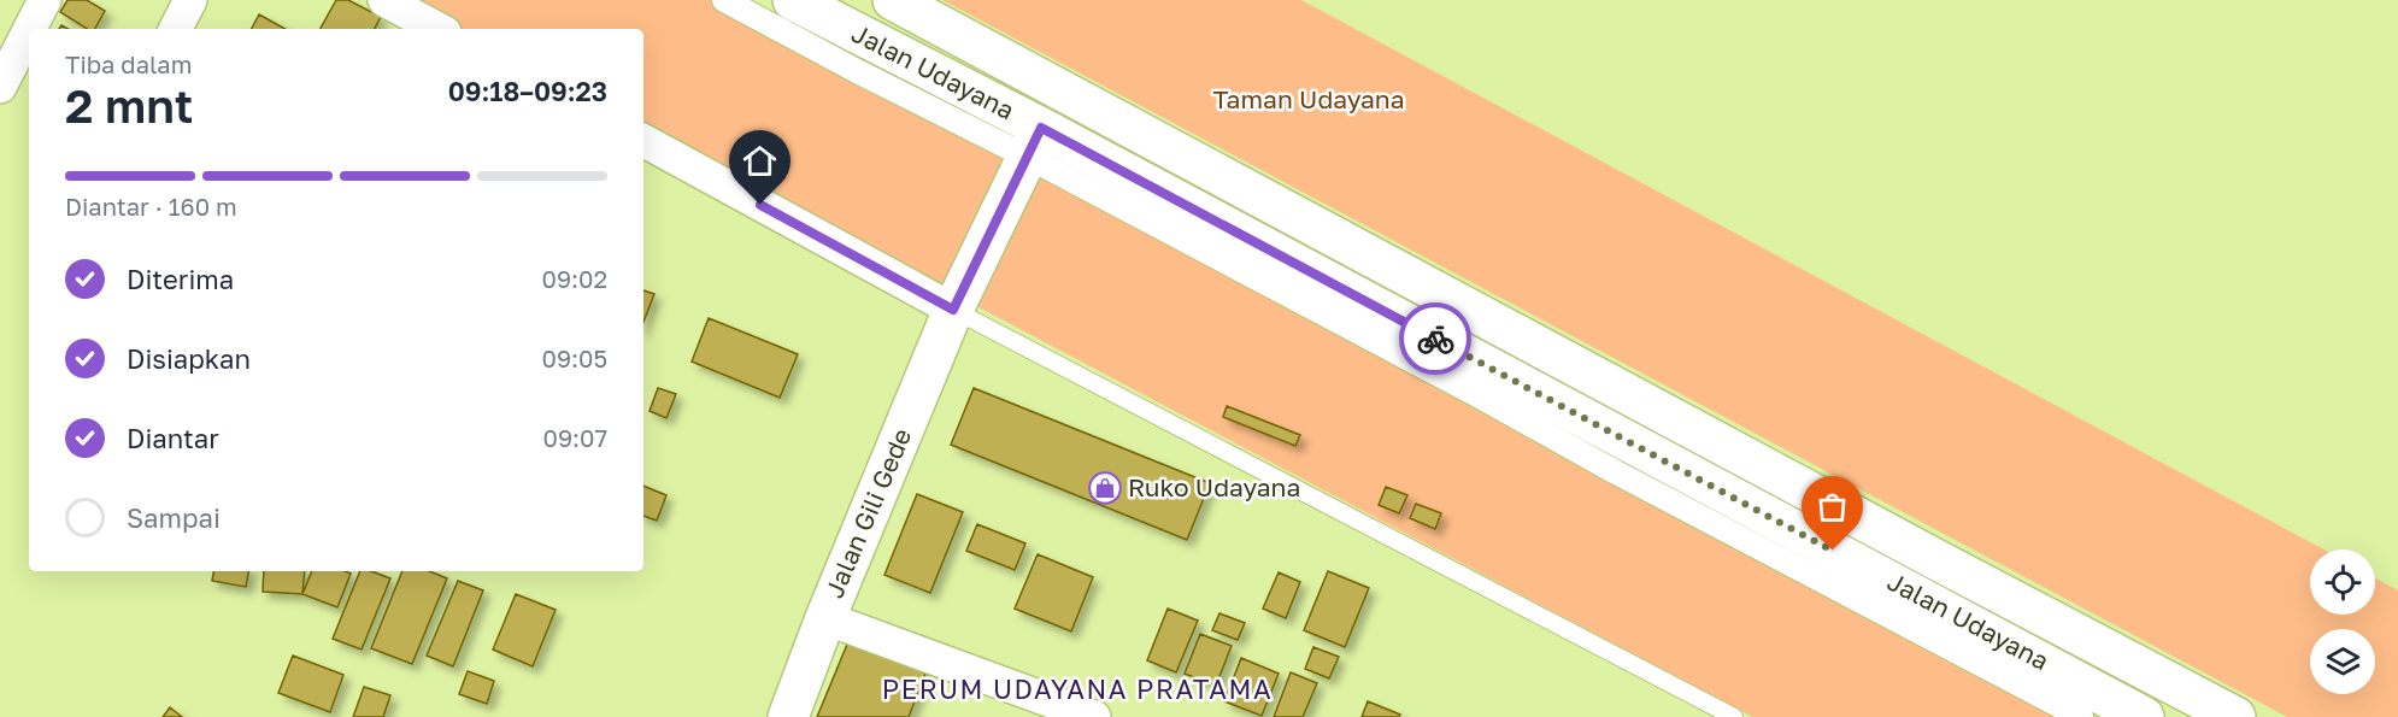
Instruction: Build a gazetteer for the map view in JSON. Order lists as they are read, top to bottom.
{
  "streets": {
    "main road": ["Jalan Udayana", "Jalan Gili Gede"]
  },
  "crossings": [
    ["Jalan Udayana", "Jalan Gili Gede"]
  ],
  "districts": ["PERUM UDAYANA PRATAMA"],
  "parks": ["Taman Udayana"],
  "places": {
    "shop": ["Ruko Udayana"]
  },
  "page": {
    "heading": ["2 mnt", "Tiba dalam", "09:18–09:23"],
    "bar": "Diantar · 160 m",
    "list": [
      ["Diterima", "09:02"],
      ["Disiapkan", "09:05"],
      ["Diantar", "09:07"],
      "Sampai"
    ]
  }
}
